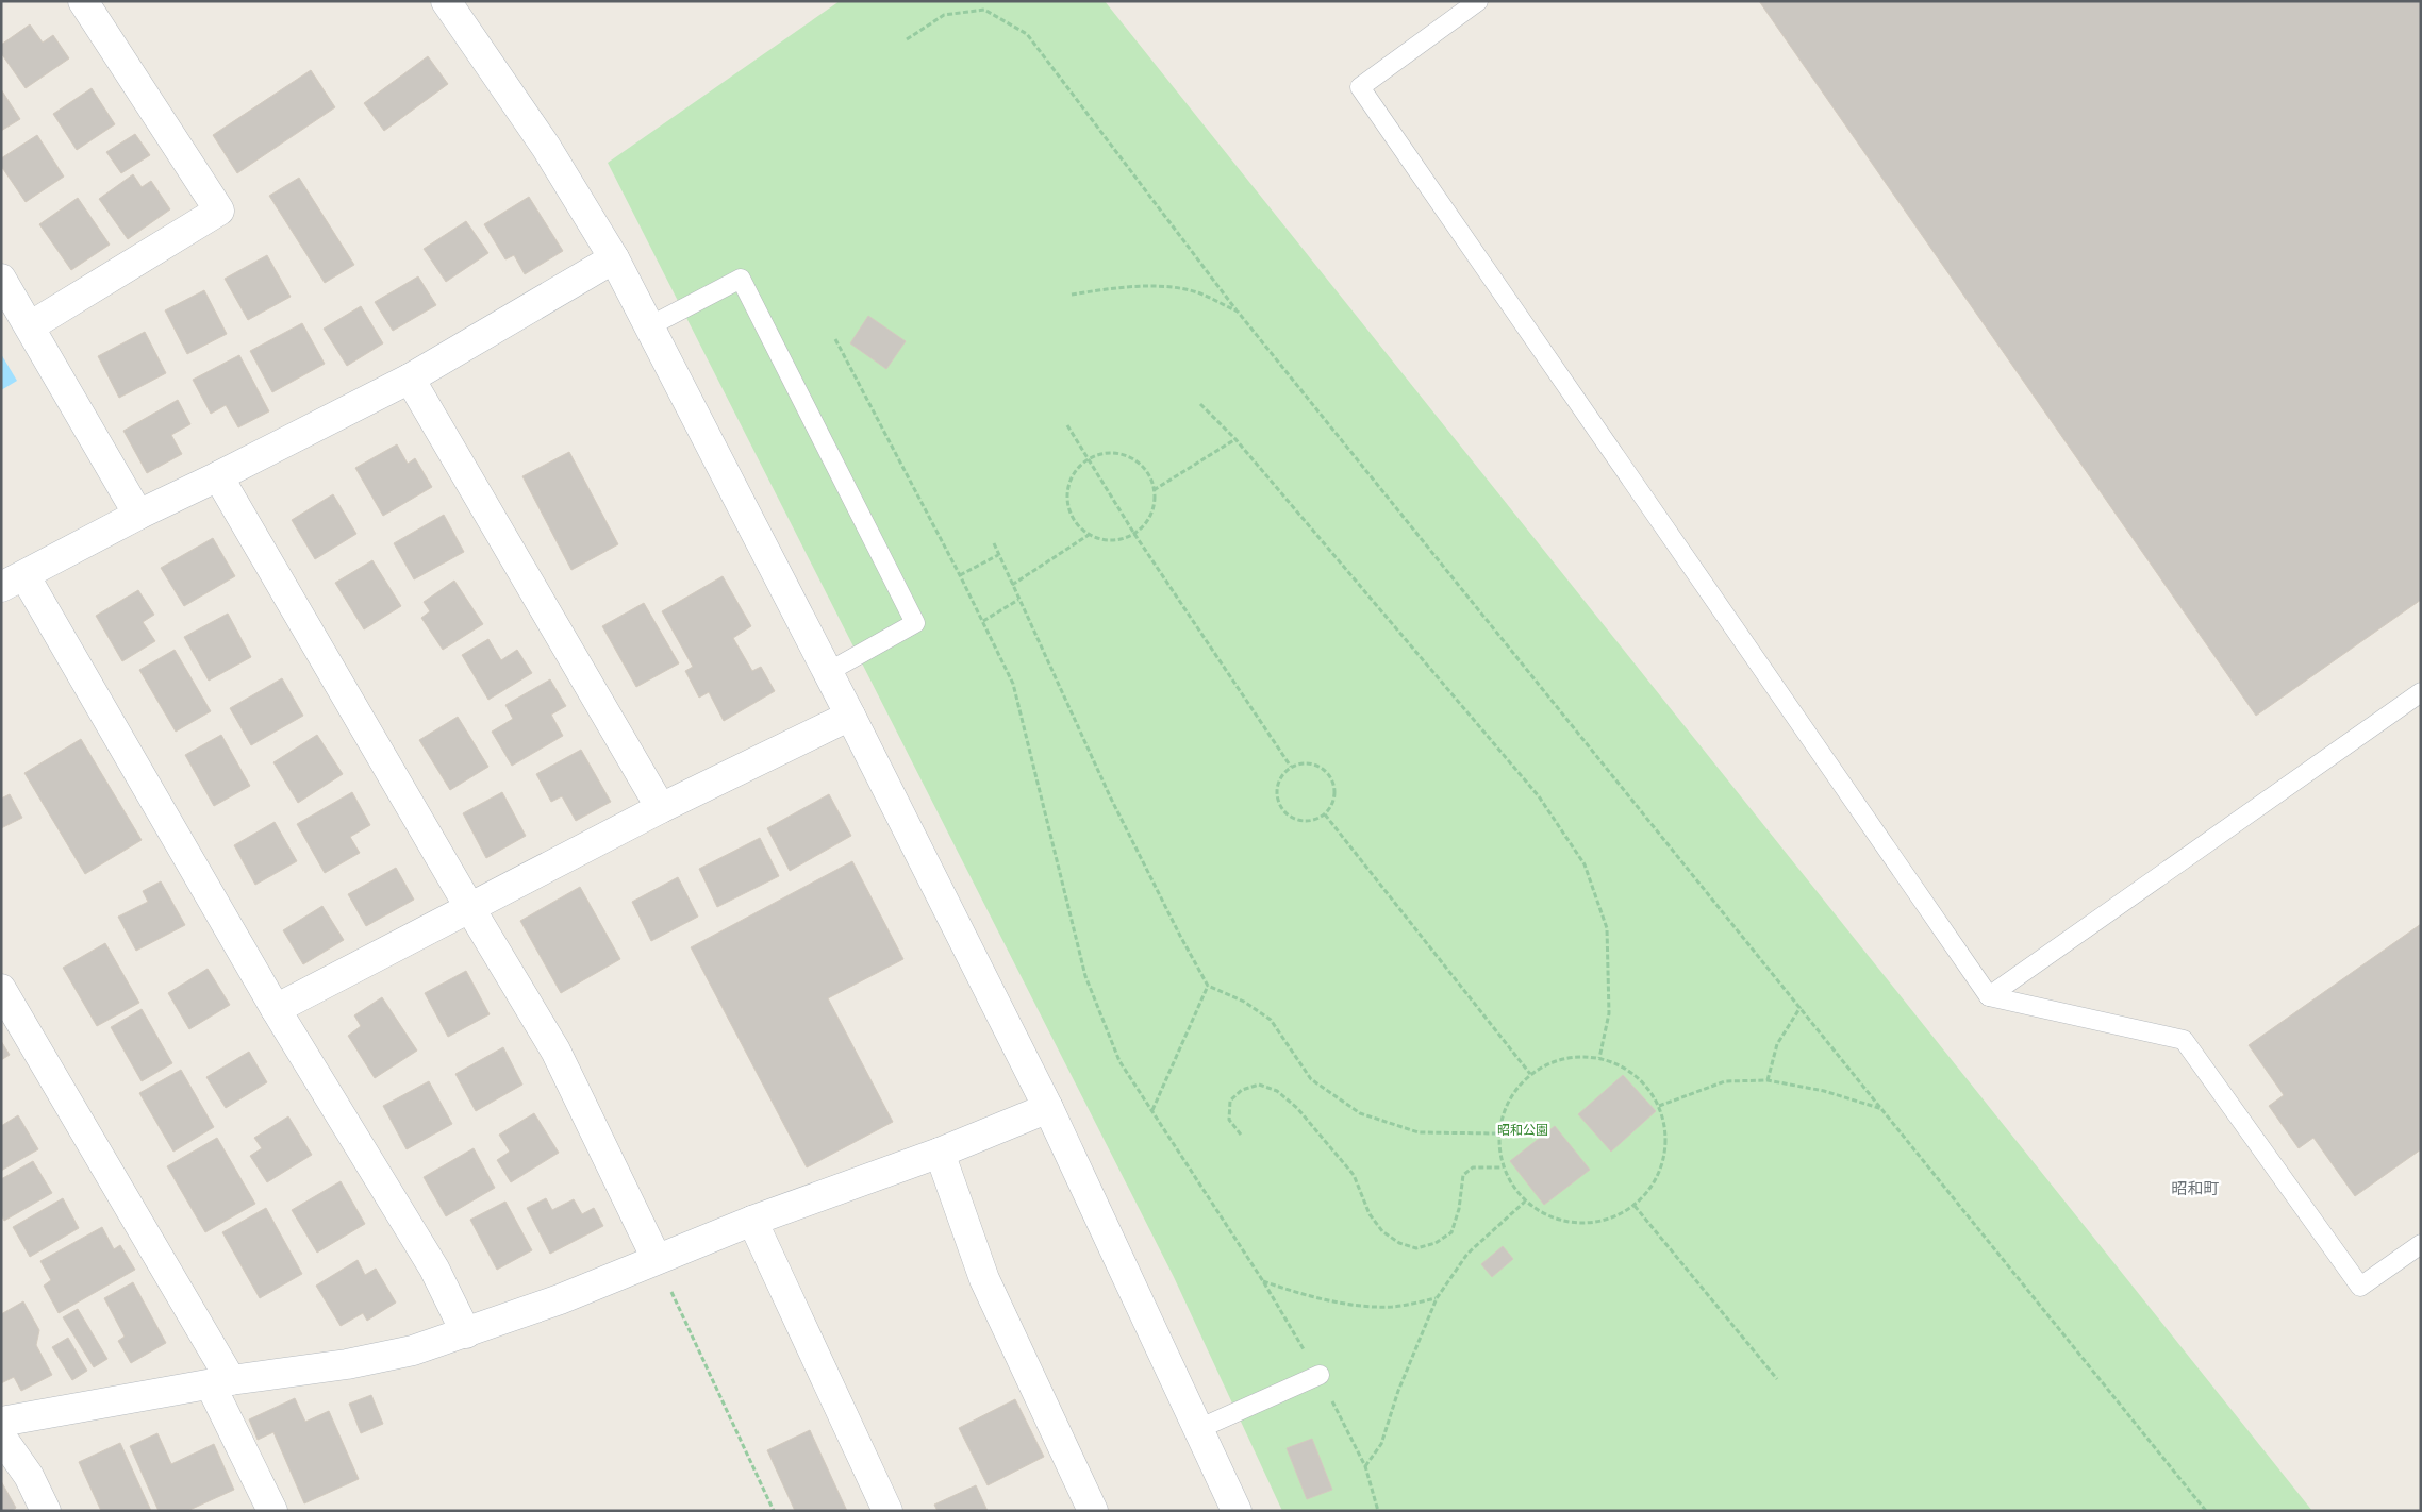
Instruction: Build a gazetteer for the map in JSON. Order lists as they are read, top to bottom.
{
  "districts": ["昭和町"],
  "parks": ["昭和公園"]
}
